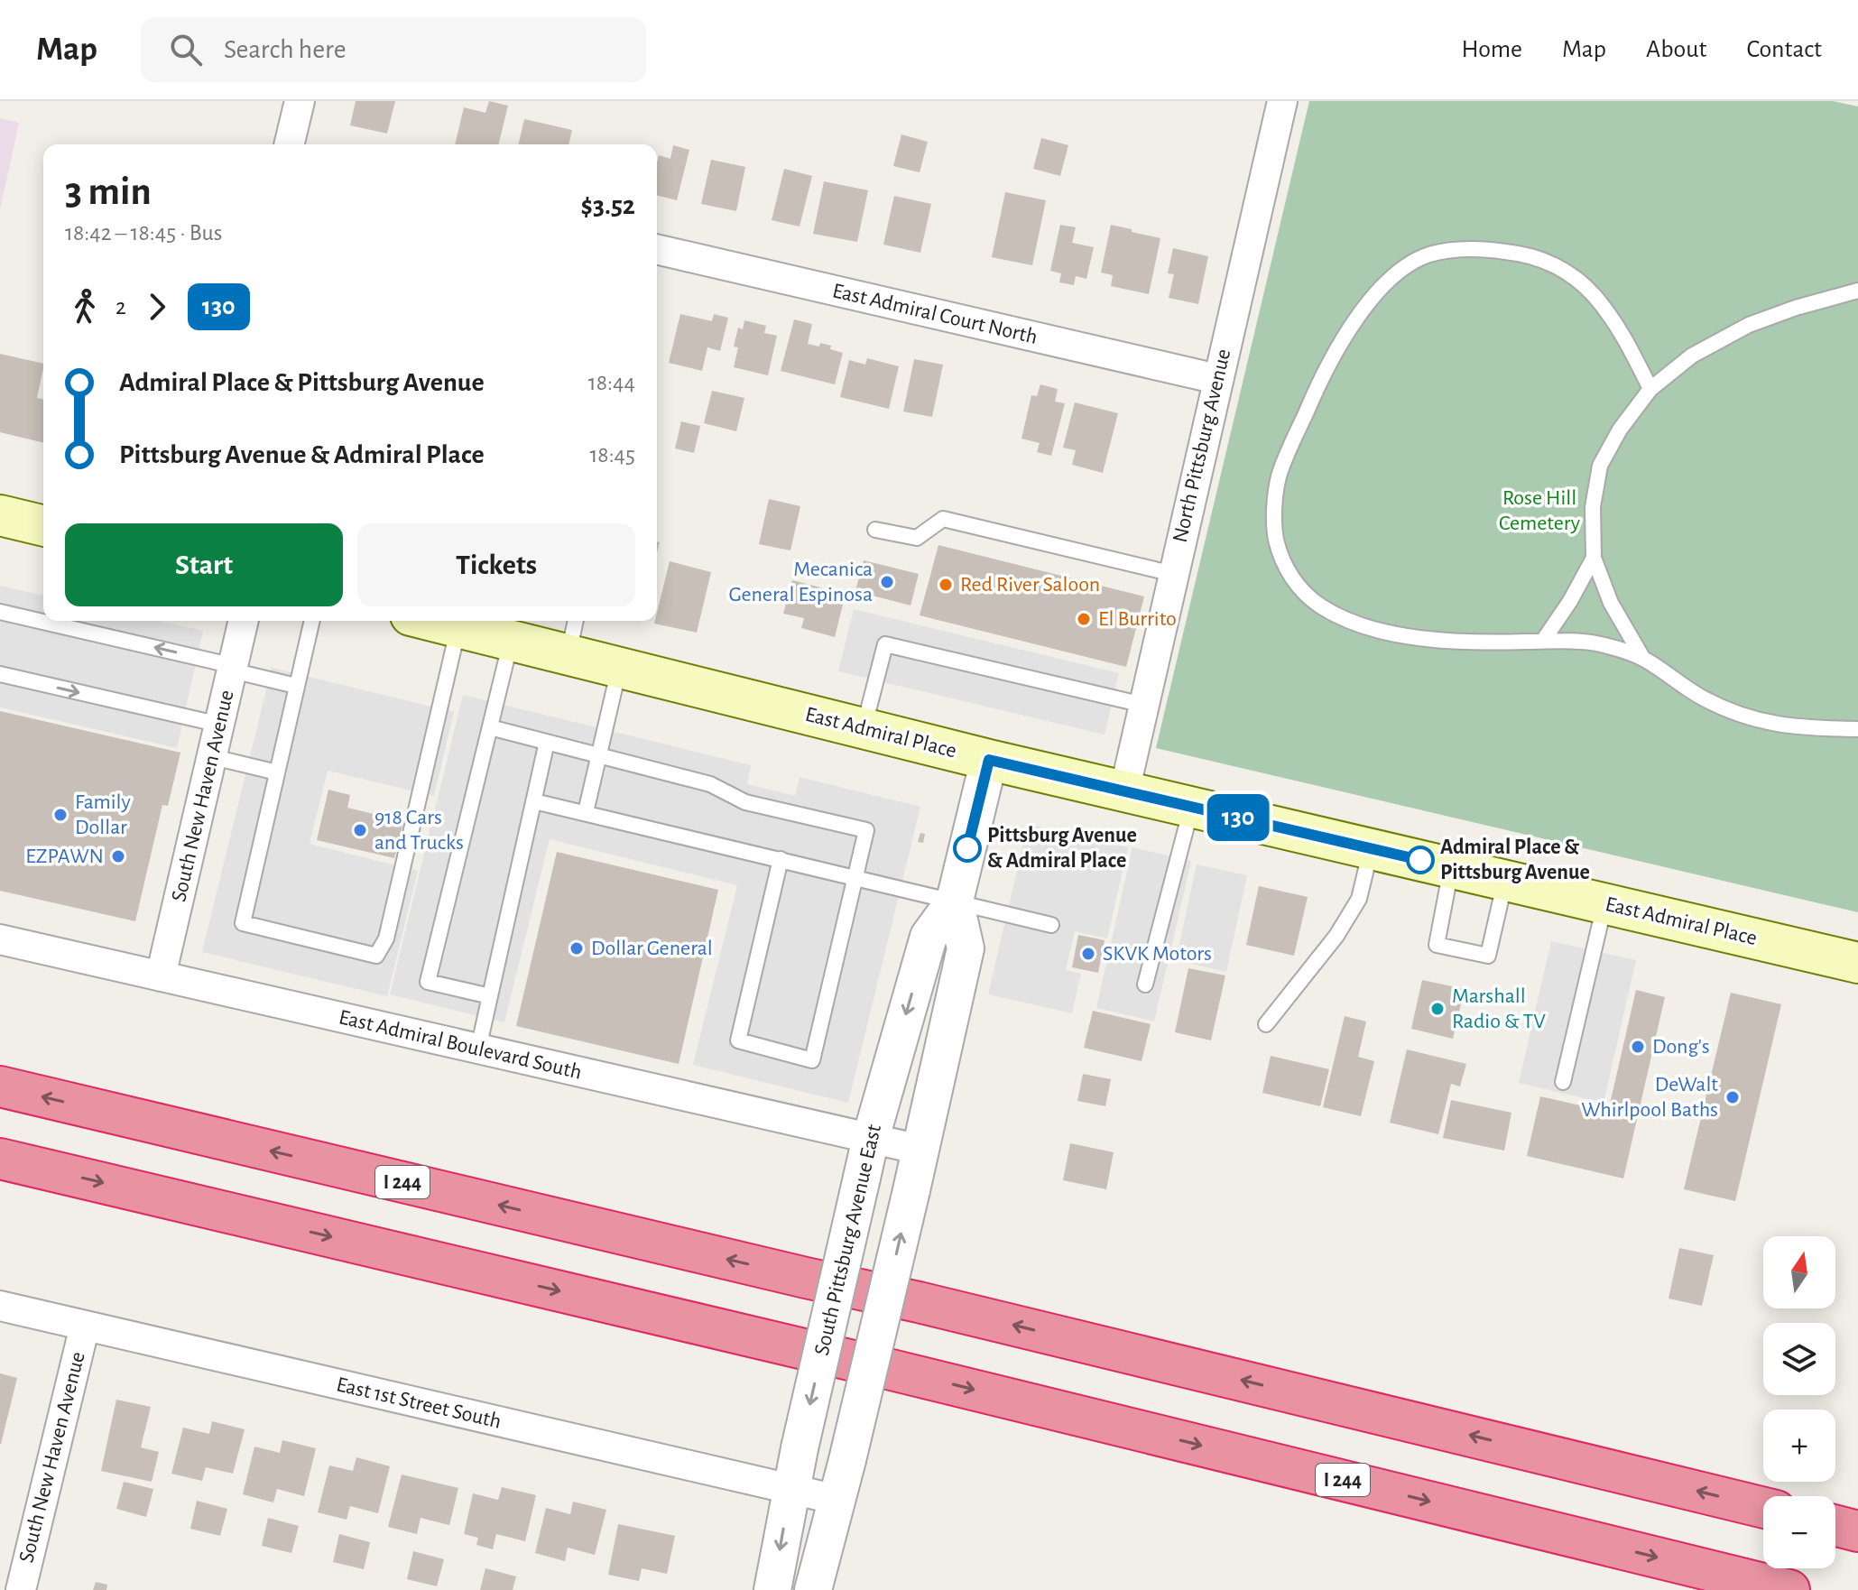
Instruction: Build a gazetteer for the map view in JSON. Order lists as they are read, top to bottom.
{
  "streets": {
    "highway": ["I 244"],
    "main road": ["East Admiral Place"],
    "street": [
      "East Admiral Court North",
      "North Pittsburg Avenue",
      "South New Haven Avenue",
      "East Admiral Boulevard South",
      "South Pittsburg Avenue East",
      "East 1st Street South"
    ]
  },
  "crossings": [
    ["East Admiral Court North", "North Pittsburg Avenue"],
    ["North Pittsburg Avenue", "East Admiral Place"],
    ["East Admiral Place", "South Pittsburg Avenue East"],
    ["South New Haven Avenue", "East Admiral Boulevard South"],
    ["South New Haven Avenue", "East 1st Street South"],
    ["East Admiral Boulevard South", "South Pittsburg Avenue East"],
    ["South Pittsburg Avenue East", "East 1st Street South"]
  ],
  "parks": ["Rose Hill Cemetery"],
  "places": [
    "Mecanica General Espinosa",
    "Red River Saloon",
    "El Burrito",
    "Family Dollar",
    "918 Cars and Trucks",
    "Pittsburg Avenue & Admiral Place",
    "EZPAWN",
    "Admiral Place & Pittsburg Avenue",
    "Dollar General",
    "SKVK Motors",
    "Marshall Radio & TV",
    "Dong's",
    "DeWalt Whirlpool Baths"
  ],
  "lines": ["bus line 130"],
  "north": "top",
  "page": {
    "header": "Map",
    "search": "Search here",
    "nav": [
      "Home",
      "Map",
      "About",
      "Contact"
    ],
    "on_map": "130",
    "heading": ["3 min", "18:42 – 18:45 · Bus", "$3.52"],
    "legs": ["2", "130"],
    "list": [
      {
        "name": "Admiral Place & Pittsburg Avenue",
        "value": "18:44"
      },
      {
        "name": "Pittsburg Avenue & Admiral Place",
        "value": "18:45"
      }
    ],
    "buttons": ["Start", "Tickets"],
    "map_buttons": ["+", "−"]
  }
}
